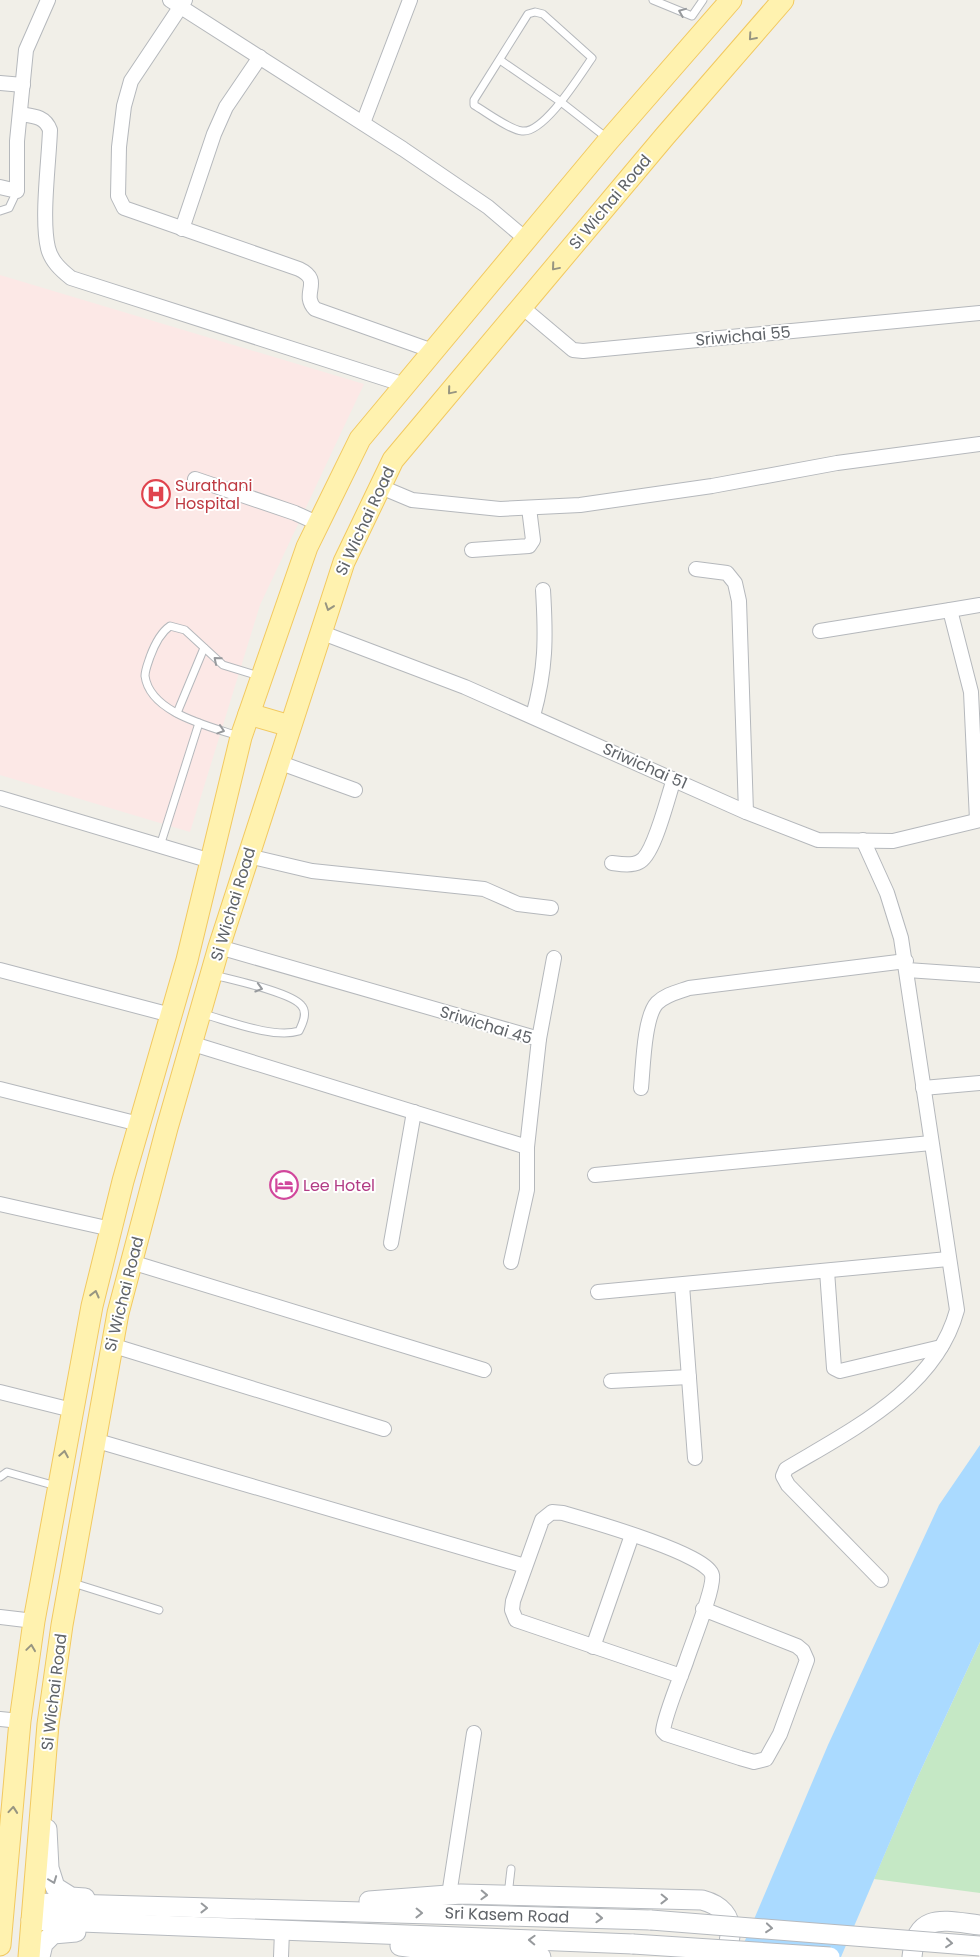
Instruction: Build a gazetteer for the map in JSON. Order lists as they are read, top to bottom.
{
  "streets": {
    "main road": ["Si Wichai Road", "Sri Kasem Road"],
    "street": ["Sriwichai 55", "Sriwichai 51", "Sriwichai 45"]
  },
  "crossings": [
    ["Si Wichai Road", "Sriwichai 55"],
    ["Si Wichai Road", "Sriwichai 51"],
    ["Si Wichai Road", "Sriwichai 45"],
    ["Si Wichai Road", "Sri Kasem Road"]
  ],
  "places": {
    "hospital": ["Surathani Hospital"],
    "hotel": ["Lee Hotel"]
  }
}
